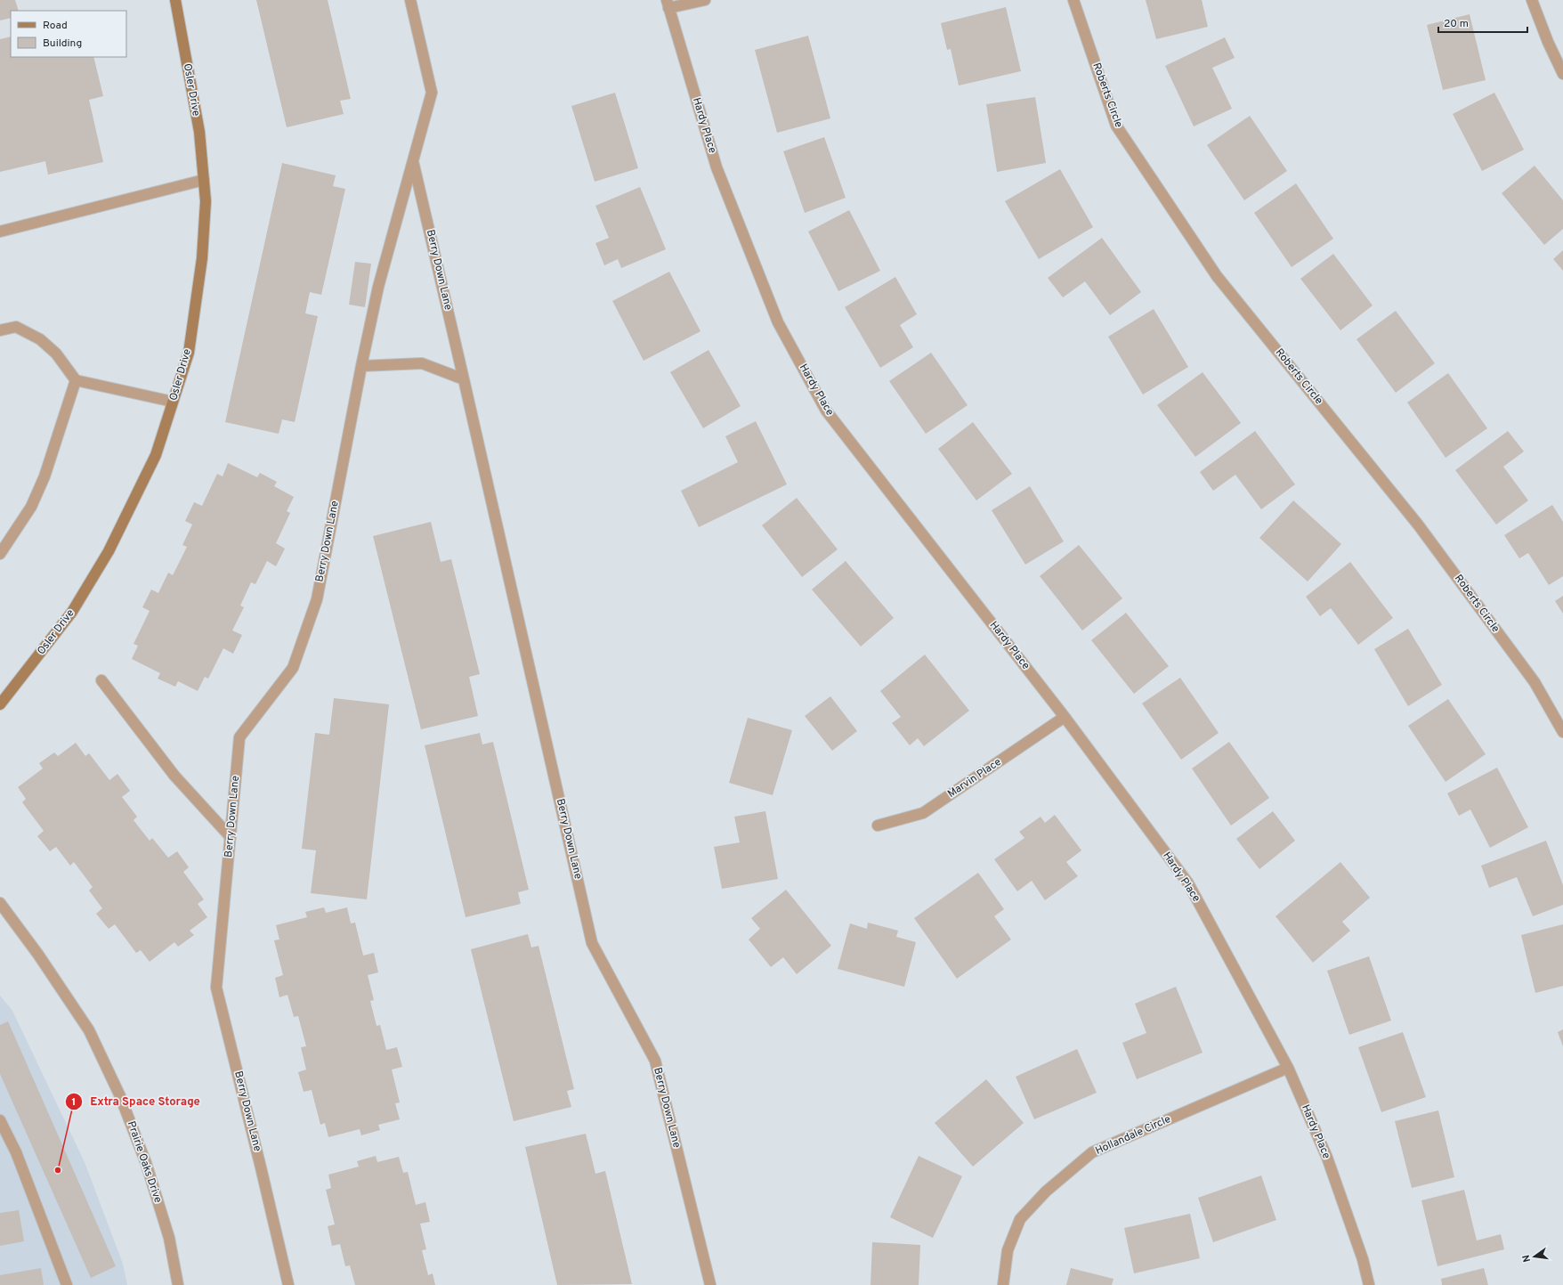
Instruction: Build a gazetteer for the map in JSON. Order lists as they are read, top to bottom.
{
  "streets": {
    "street": [
      "Osler Drive",
      "Roberts Circle",
      "Hardy Place",
      "Berry Down Lane",
      "Marvin Place",
      "Hollandale Circle",
      "Prairie Oaks Drive"
    ]
  },
  "crossings": [
    ["Hardy Place", "Marvin Place"],
    ["Hardy Place", "Hollandale Circle"]
  ],
  "places": ["Extra Space Storage"],
  "legend": ["Road", "Building"],
  "scale_bar": "20 m",
  "north": "left"
}
